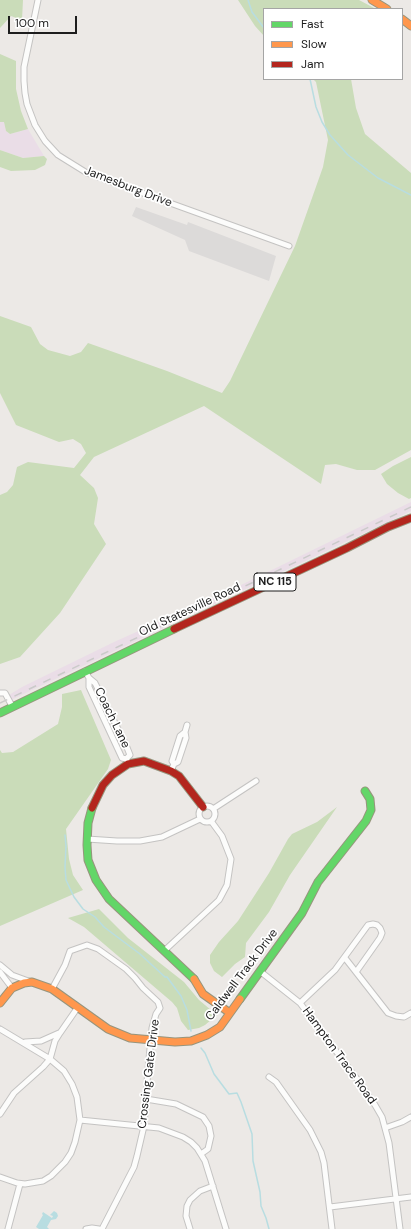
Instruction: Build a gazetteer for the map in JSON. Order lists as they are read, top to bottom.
{
  "streets": {
    "street": [
      "Jamesburg Drive",
      "NC 115",
      "Old Statesville Road",
      "Coach Lane",
      "Caldwell Track Drive",
      "Hampton Trace Road",
      "Crossing Gate Drive"
    ]
  },
  "crossings": [
    ["Old Statesville Road", "Coach Lane"],
    ["Caldwell Track Drive", "Hampton Trace Road"],
    ["Caldwell Track Drive", "Crossing Gate Drive"]
  ],
  "legend": ["Fast", "Slow", "Jam"],
  "scale_bar": "100 m"
}
